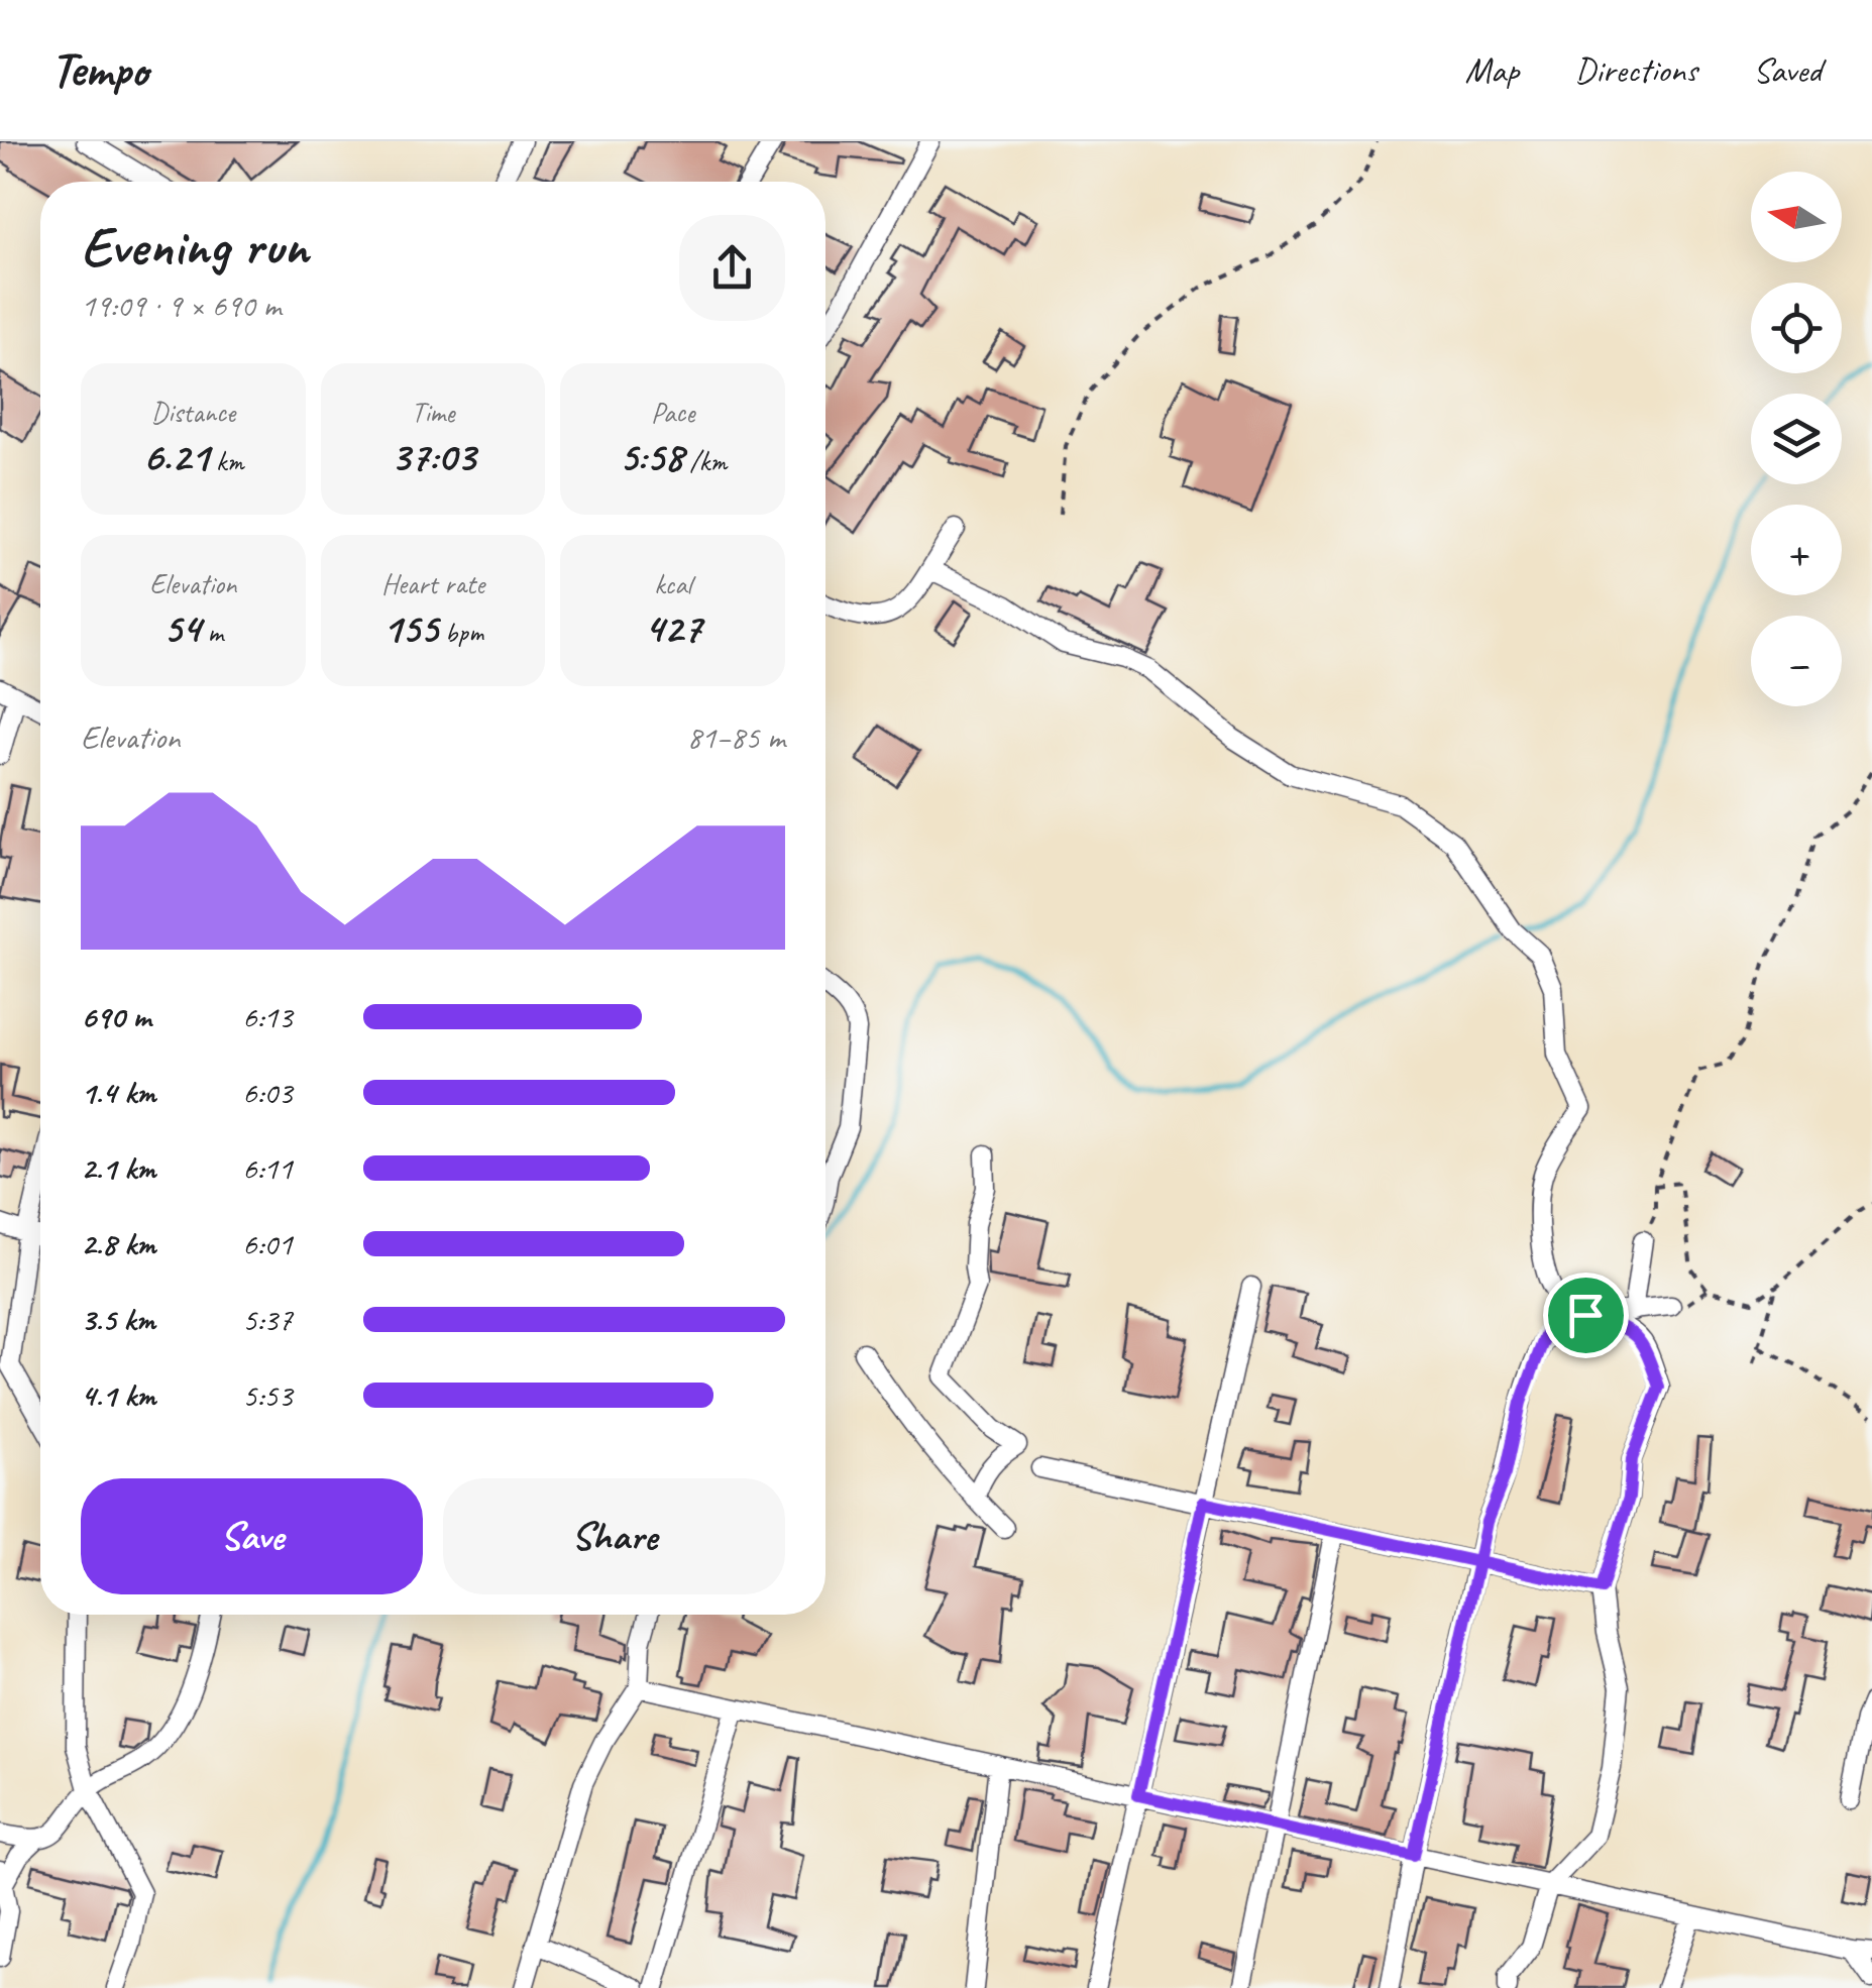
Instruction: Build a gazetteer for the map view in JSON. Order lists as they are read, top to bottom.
{
  "north": "left",
  "page": {
    "header": "Tempo",
    "nav": ["Map", "Directions", "Saved"],
    "map_buttons": ["+", "−"],
    "heading": ["Evening run", "19:09 · 9 × 690 m"],
    "stats": [
      ["Distance", "6.21 km"],
      ["Time", "37:03"],
      ["Pace", "5:58 /km"],
      ["Elevation", "54 m"],
      ["Heart rate", "155 bpm"],
      ["kcal", "427"]
    ],
    "chart": ["Elevation", "81–85 m"],
    "list": [
      {
        "name": "690 m",
        "note": "6:13"
      },
      {
        "name": "1.4 km",
        "note": "6:03"
      },
      {
        "name": "2.1 km",
        "note": "6:11"
      },
      {
        "name": "2.8 km",
        "note": "6:01"
      },
      {
        "name": "3.5 km",
        "note": "5:37"
      },
      {
        "name": "4.1 km",
        "note": "5:53"
      }
    ],
    "buttons": ["Save", "Share"]
  }
}
